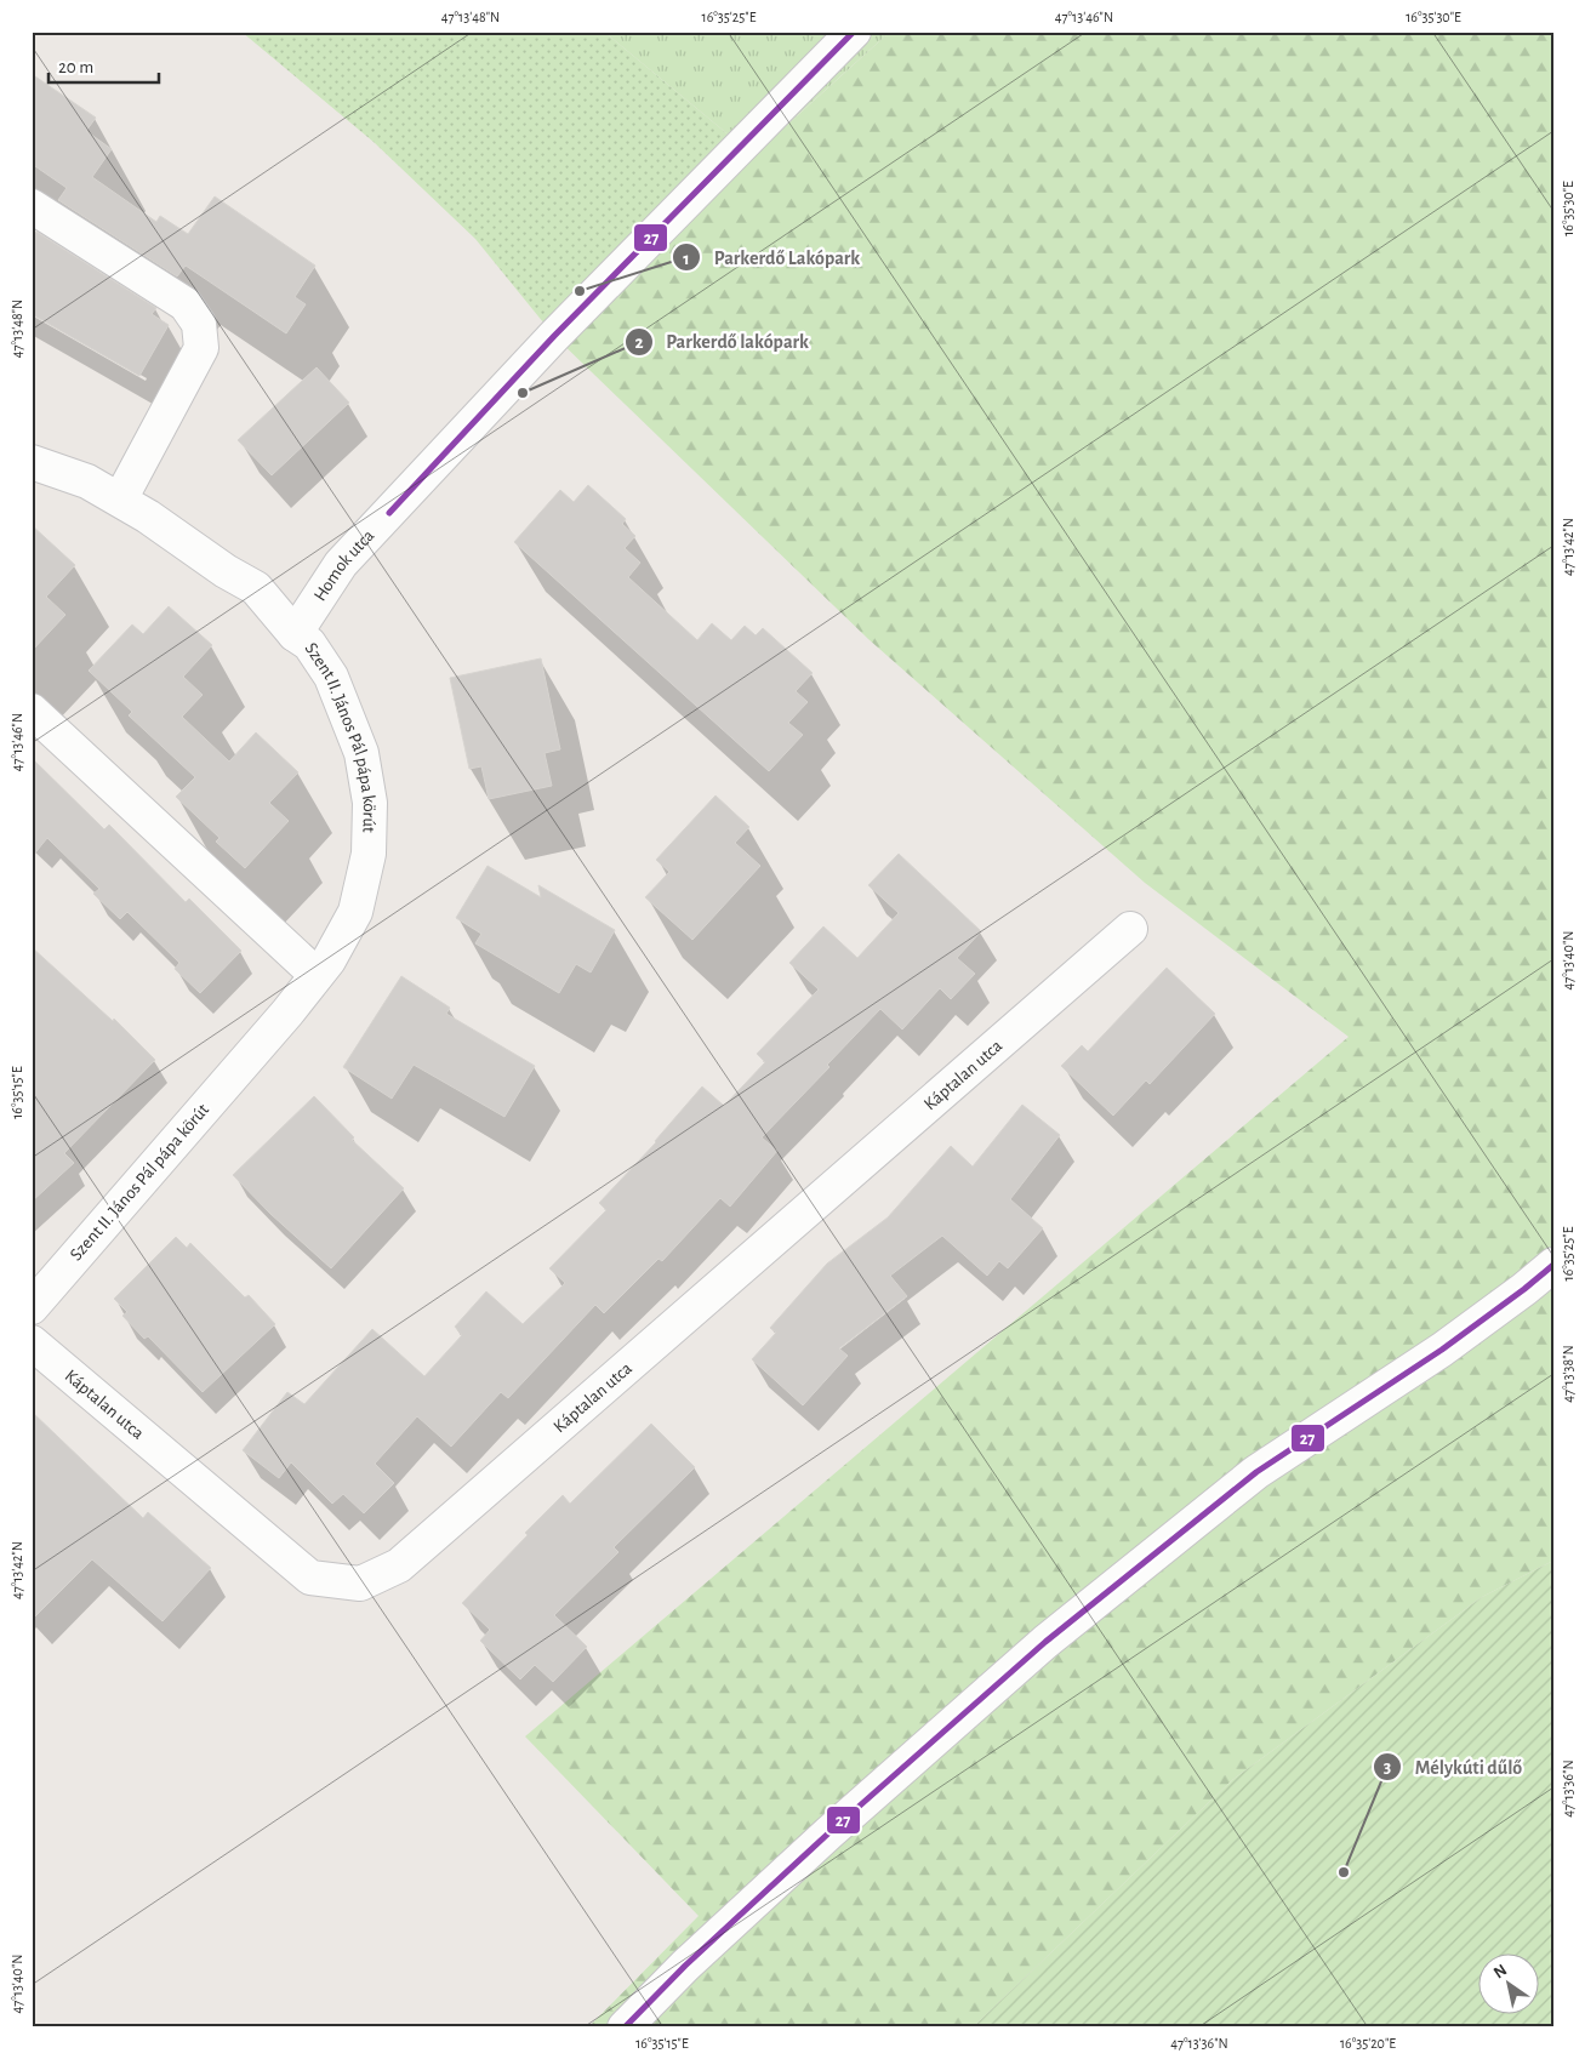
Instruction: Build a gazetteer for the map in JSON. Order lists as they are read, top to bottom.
{
  "streets": {
    "street": ["Homok utca", "Szent II. János Pál pápa körút", "Káptalan utca"]
  },
  "crossings": [
    ["Homok utca", "Szent II. János Pál pápa körút"]
  ],
  "places": ["Parkerdő Lakópark", "Parkerdő lakópark", "Mélykúti dűlő"],
  "lines": ["transit line 27"],
  "scale_bar": "20 m",
  "north": "top left",
  "coordinates": [
    "47°13'48\"N",
    "16°35'25\"E",
    "47°13'46\"N",
    "16°35'30\"E",
    "47°13'42\"N",
    "47°13'40\"N",
    "16°35'15\"E",
    "47°13'38\"N",
    "47°13'36\"N",
    "16°35'20\"E"
  ]
}
